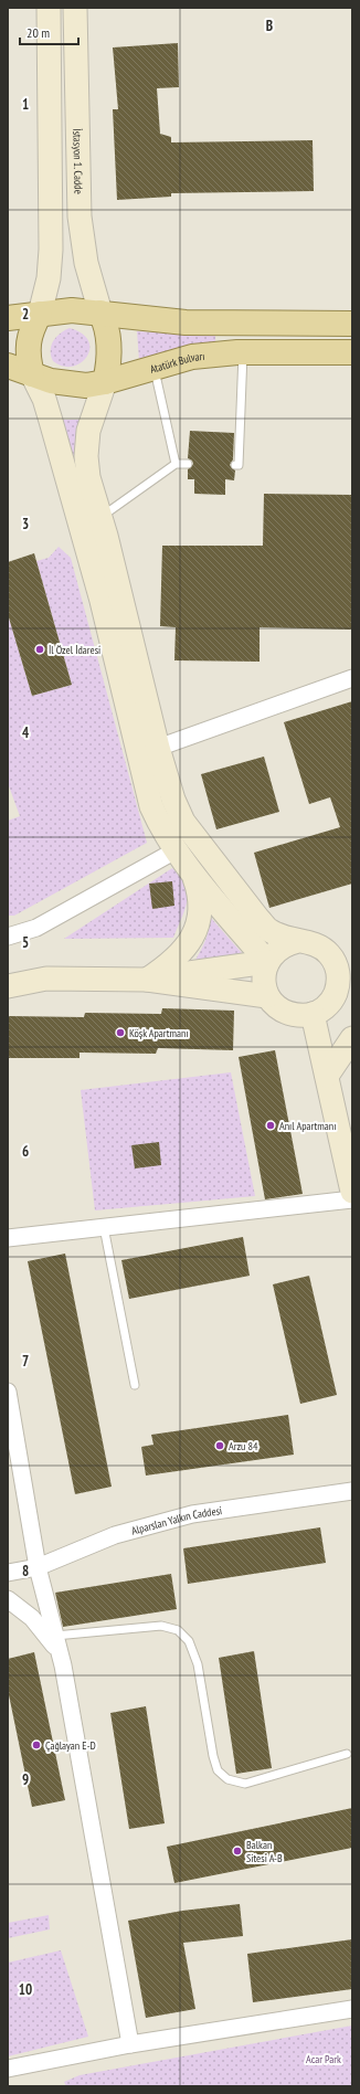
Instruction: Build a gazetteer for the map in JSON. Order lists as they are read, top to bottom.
{
  "streets": {
    "main road": ["İstasyon 1. Cadde", "Atatürk Bulvarı"],
    "street": ["Alparslan Yalkın Caddesi"]
  },
  "crossings": [
    ["İstasyon 1. Cadde", "Atatürk Bulvarı"]
  ],
  "parks": ["Acar Park"],
  "places": [
    "İl Özel İdaresi",
    "Köşk Apartmanı",
    "Anıl Apartmanı",
    "Arzu 84",
    "Çağlayan E-D",
    "Balkan Sitesi A-B"
  ],
  "scale_bar": "20 m",
  "grid": {
    "columns": ["B"],
    "rows": [
      "1",
      "2",
      "3",
      "4",
      "5",
      "6",
      "7",
      "8",
      "9",
      "10"
    ]
  }
}
